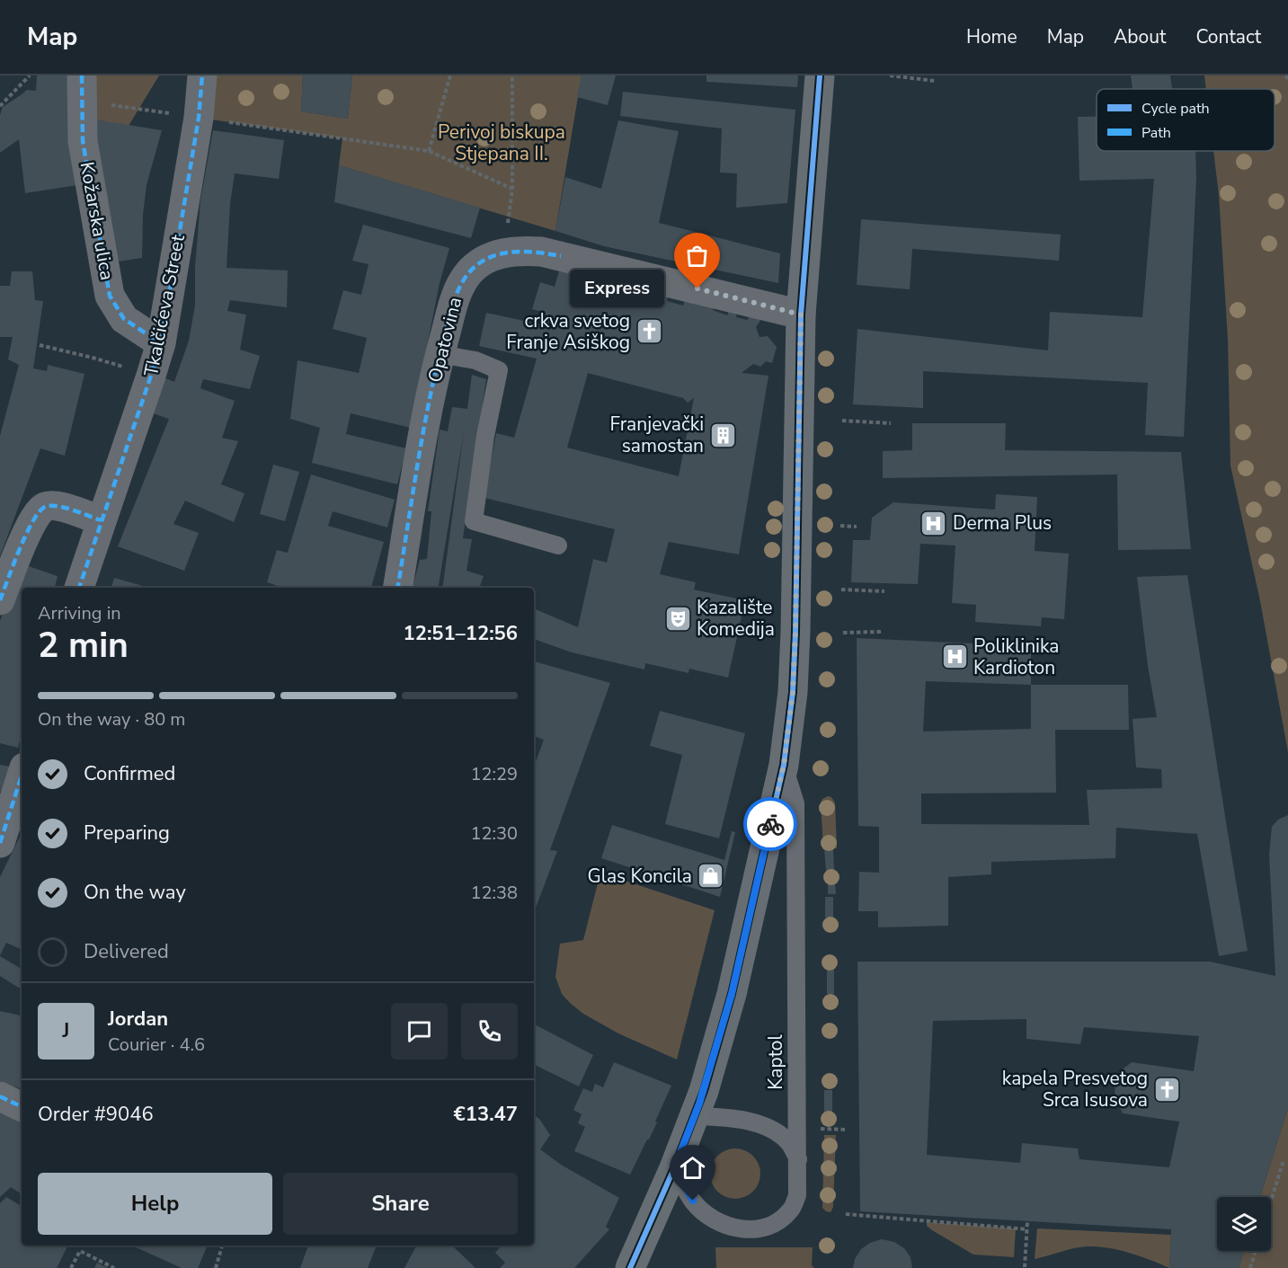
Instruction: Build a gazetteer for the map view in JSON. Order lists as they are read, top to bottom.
{
  "streets": {
    "street": ["Kožarska ulica", "Tkalčićeva Street", "Opatovina"],
    "lane": ["Kaptol"]
  },
  "crossings": [
    ["Kožarska ulica", "Tkalčićeva Street"]
  ],
  "parks": ["Perivoj biskupa Stjepana II."],
  "places": {
    "other": ["Express"],
    "church": ["crkva svetog Franje Asiškog", "kapela Presvetog Srca Isusova"],
    "building": ["Franjevački samostan"],
    "hospital": ["Derma Plus", "Poliklinika Kardioton"],
    "theatre": ["Kazalište Komedija"],
    "shop": ["Glas Koncila"]
  },
  "legend": ["Cycle path", "Path"],
  "page": {
    "header": "Map",
    "nav": [
      "Home",
      "Map",
      "About",
      "Contact"
    ],
    "bubble": "Express",
    "heading": ["2 min", "Arriving in", "12:51–12:56"],
    "panel": [
      "Jordan",
      "Courier · 4.6",
      "Order #9046",
      "€13.47"
    ],
    "bar": "On the way · 80 m",
    "list": [
      ["Confirmed", "12:29"],
      ["Preparing", "12:30"],
      ["On the way", "12:38"],
      "Delivered"
    ],
    "round": "J",
    "buttons": ["Help", "Share"]
  }
}
